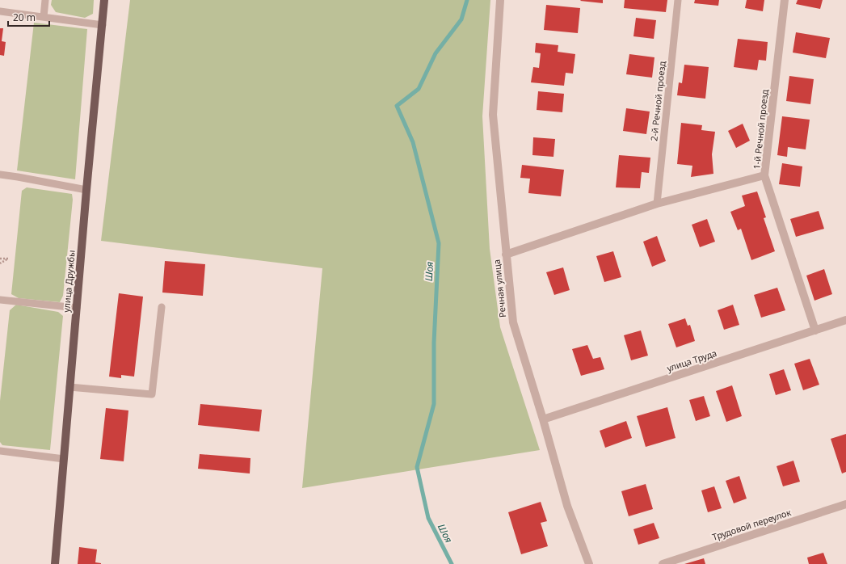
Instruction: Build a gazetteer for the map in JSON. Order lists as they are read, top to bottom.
{
  "streets": {
    "main road": ["улица Дружбы"],
    "street": [
      "1-й Речной проезд",
      "Речная улица",
      "улица Труда",
      "Трудовой переулок"
    ],
    "lane": ["2-й Речной проезд"]
  },
  "crossings": [
    ["1-й Речной проезд", "улица Труда"],
    ["Речная улица", "улица Труда"]
  ],
  "water": ["Шоя"],
  "scale_bar": "20 m"
}
